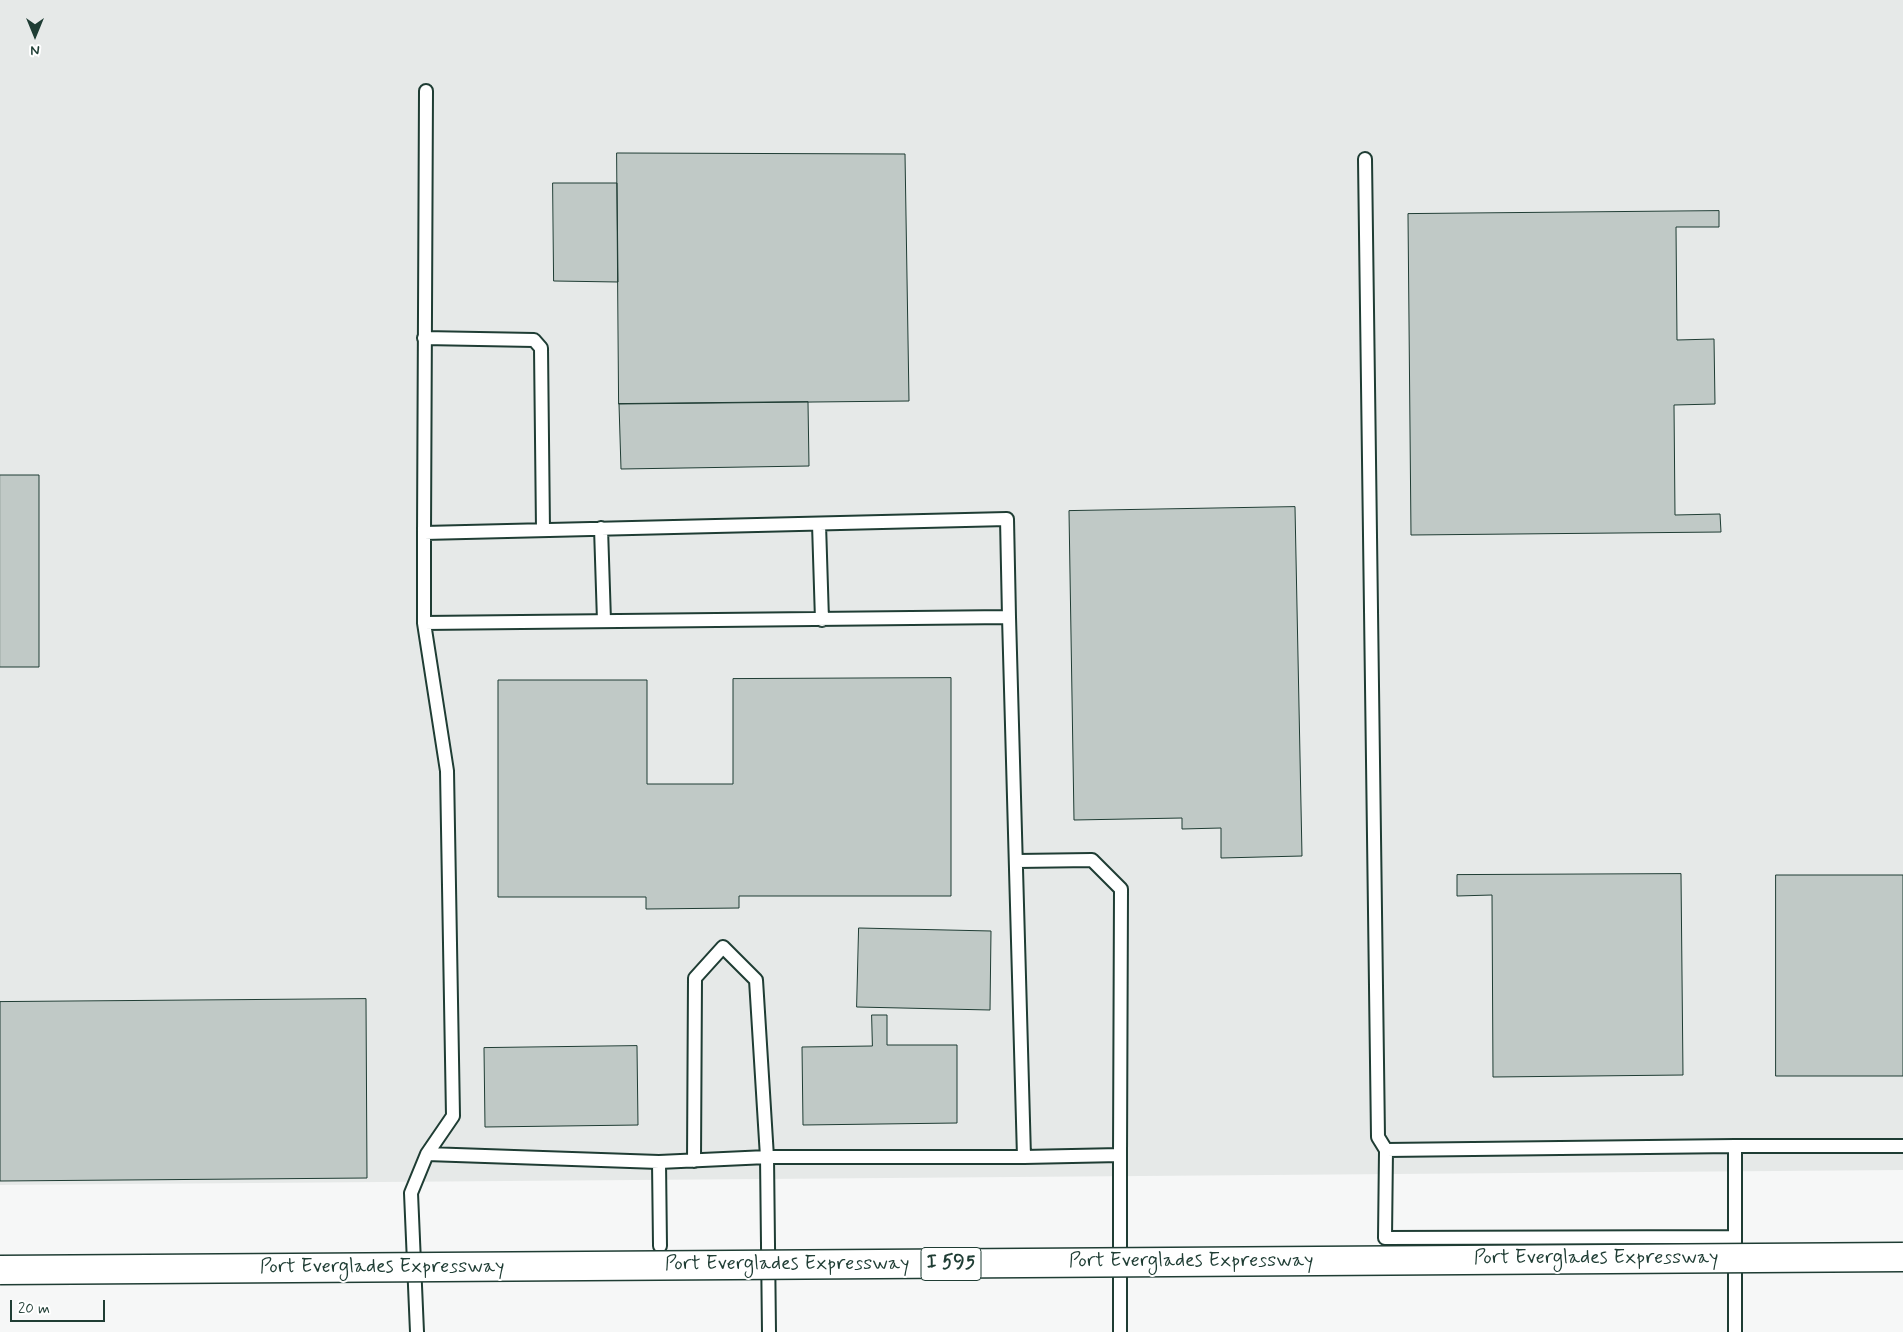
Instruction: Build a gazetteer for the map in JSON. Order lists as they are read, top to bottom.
{
  "streets": {
    "highway": ["Port Everglades Expressway", "I 595"]
  },
  "scale_bar": "20 m",
  "north": "bottom"
}
